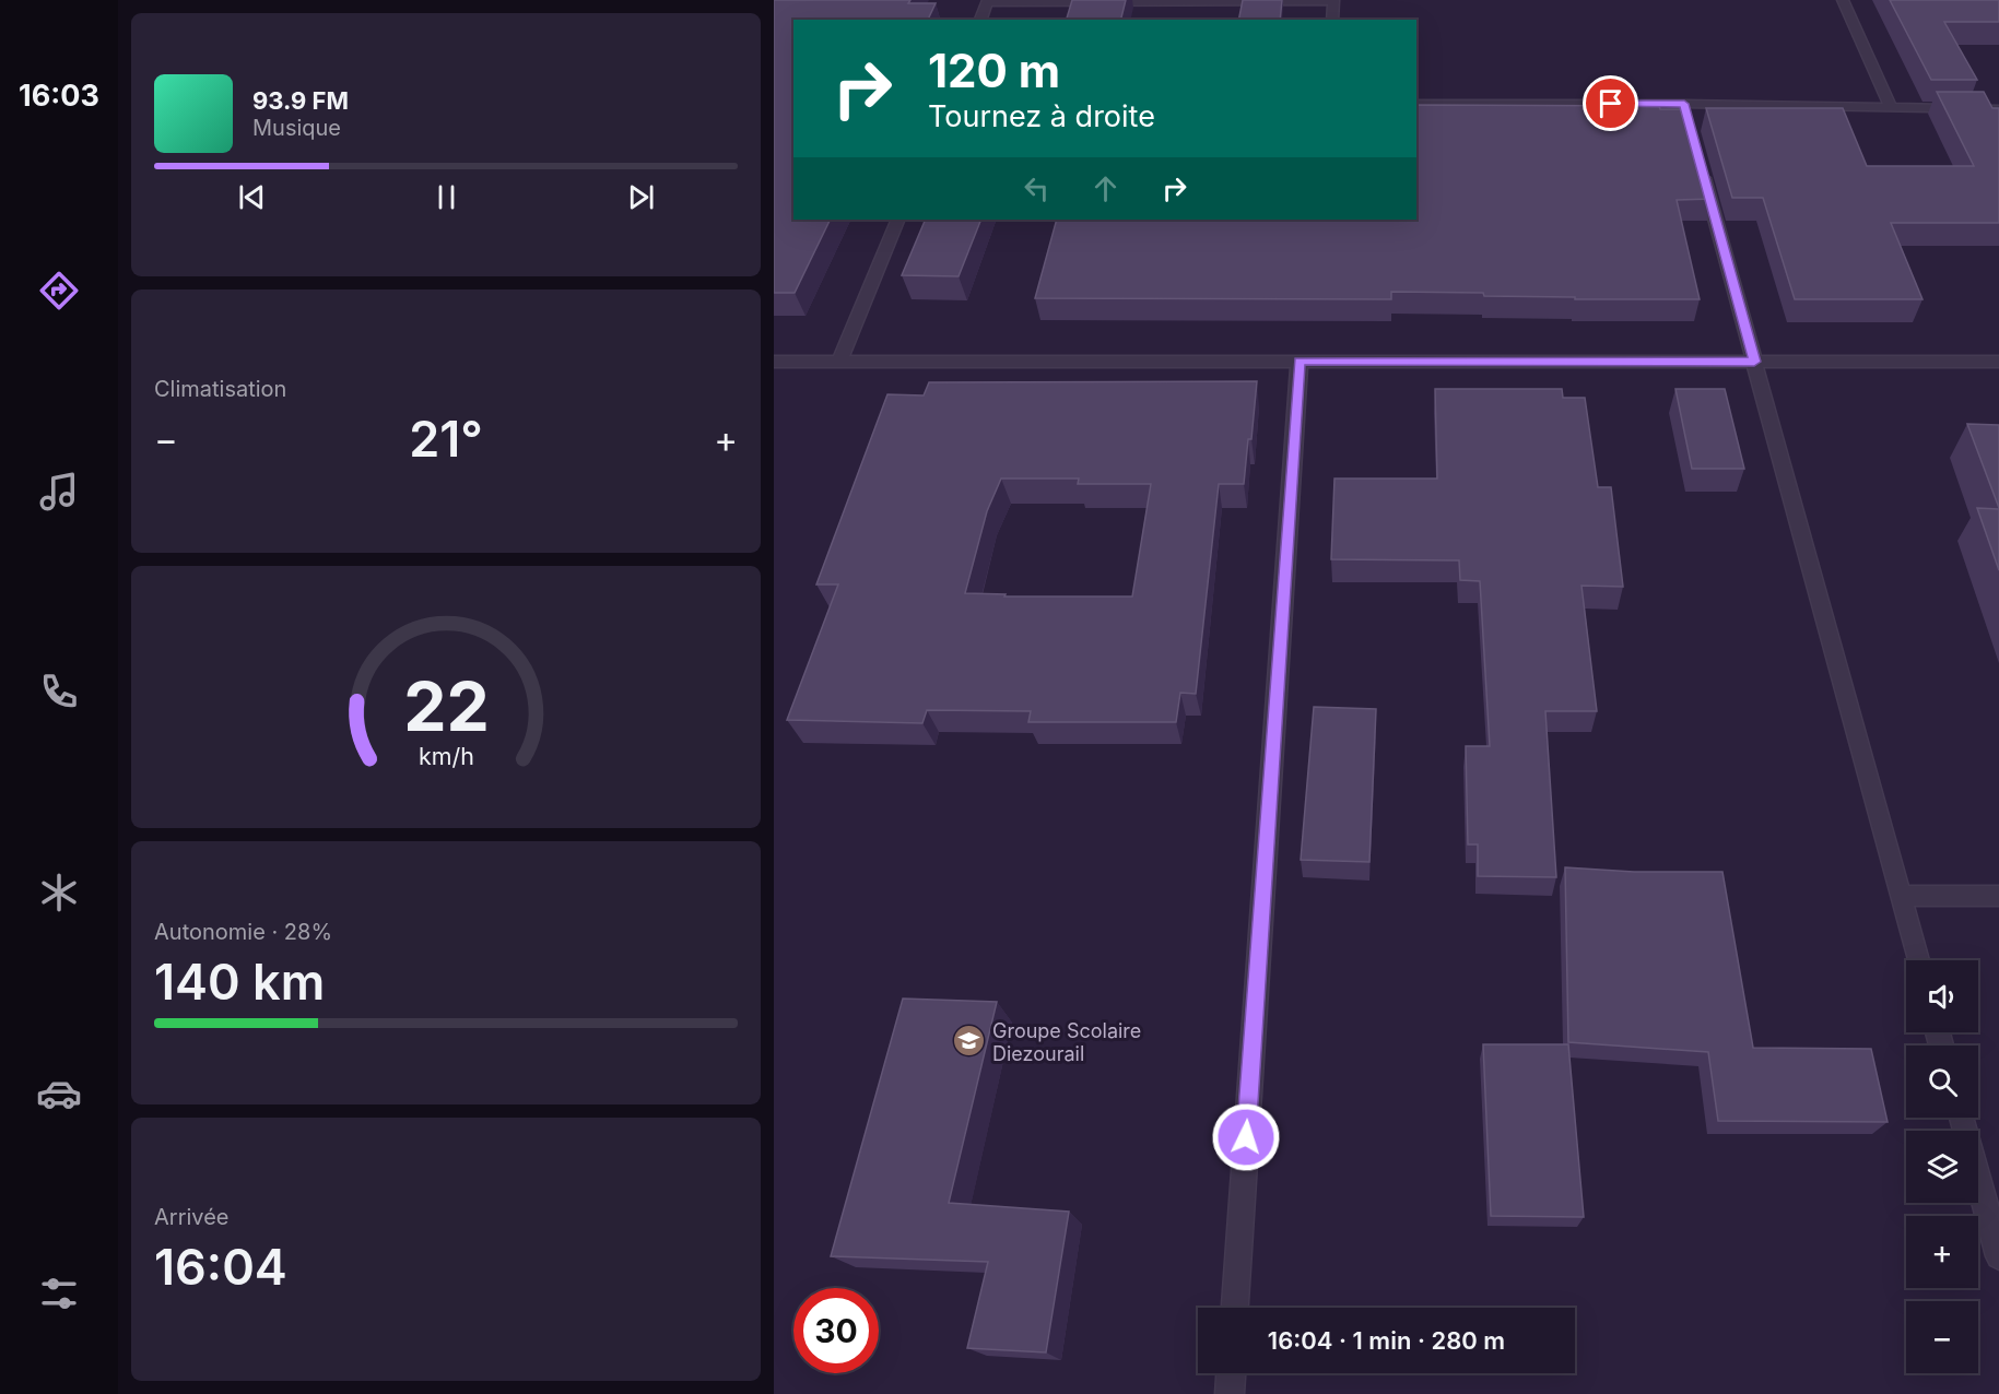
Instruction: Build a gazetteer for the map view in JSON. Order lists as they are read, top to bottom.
{
  "places": {
    "school or university": ["Groupe Scolaire Diezourail"]
  },
  "page": {
    "tabs": "16:03",
    "turn": ["120 m", "Tournez à droite"],
    "song": ["93.9 FM", "Musique"],
    "tile": [
      "Climatisation",
      ["Autonomie · 28%", "140 km"],
      ["Arrivée", "16:04"]
    ],
    "heat": ["−", "21°", "+"],
    "map_buttons": ["+", "−"],
    "limit": "30",
    "trip": "16:04 · 1 min · 280 m",
    "gauge": ["22", "km/h"]
  }
}
